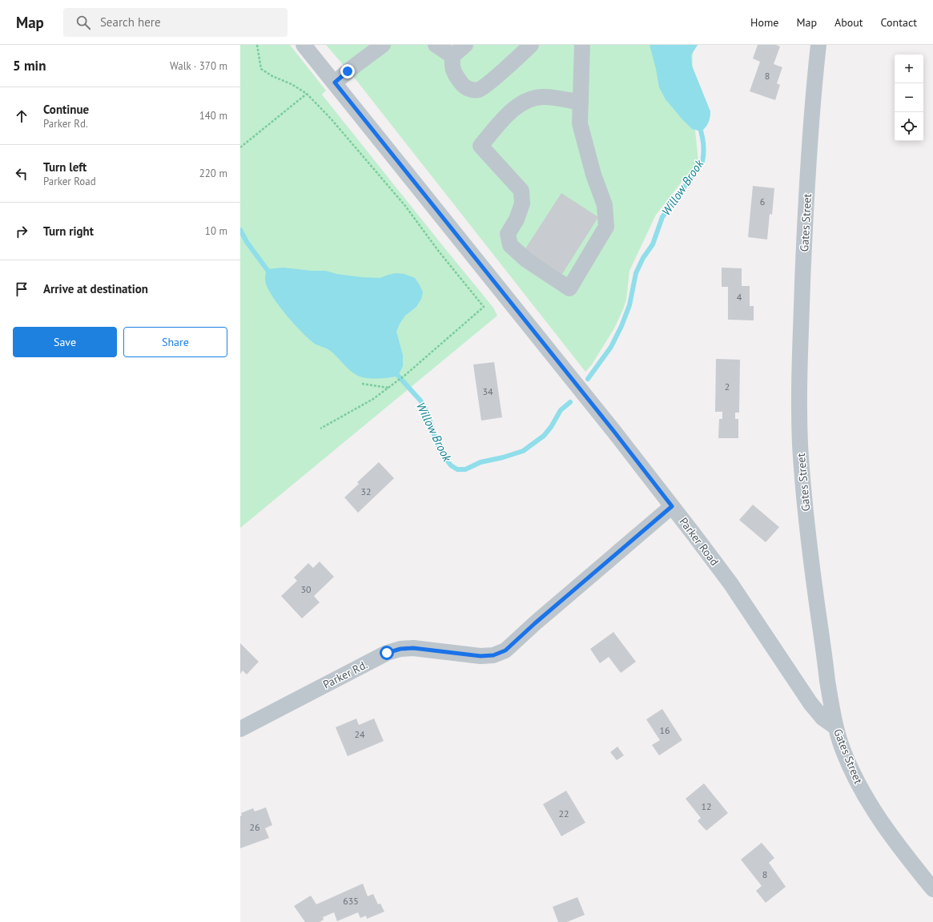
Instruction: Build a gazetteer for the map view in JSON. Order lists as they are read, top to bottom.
{
  "streets": {
    "street": ["Gates Street", "Parker Road", "Parker Rd."]
  },
  "crossings": [
    ["Gates Street", "Parker Road"],
    ["Parker Road", "Parker Rd."]
  ],
  "water": ["Willow Brook"],
  "house_numbers": [
    "8",
    "6",
    "4",
    "2",
    "34",
    "32",
    "30",
    "16",
    "24",
    "12",
    "22",
    "26",
    "8",
    "635"
  ],
  "page": {
    "header": "Map",
    "search": "Search here",
    "nav": [
      "Home",
      "Map",
      "About",
      "Contact"
    ],
    "heading": ["5 min", "Walk · 370 m"],
    "map_buttons": ["+", "−"],
    "list": [
      ["Continue", "Parker Rd.", "140 m"],
      ["Turn left", "Parker Road", "220 m"],
      ["Turn right", "10 m"],
      "Arrive at destination"
    ],
    "buttons": ["Save", "Share"]
  }
}
